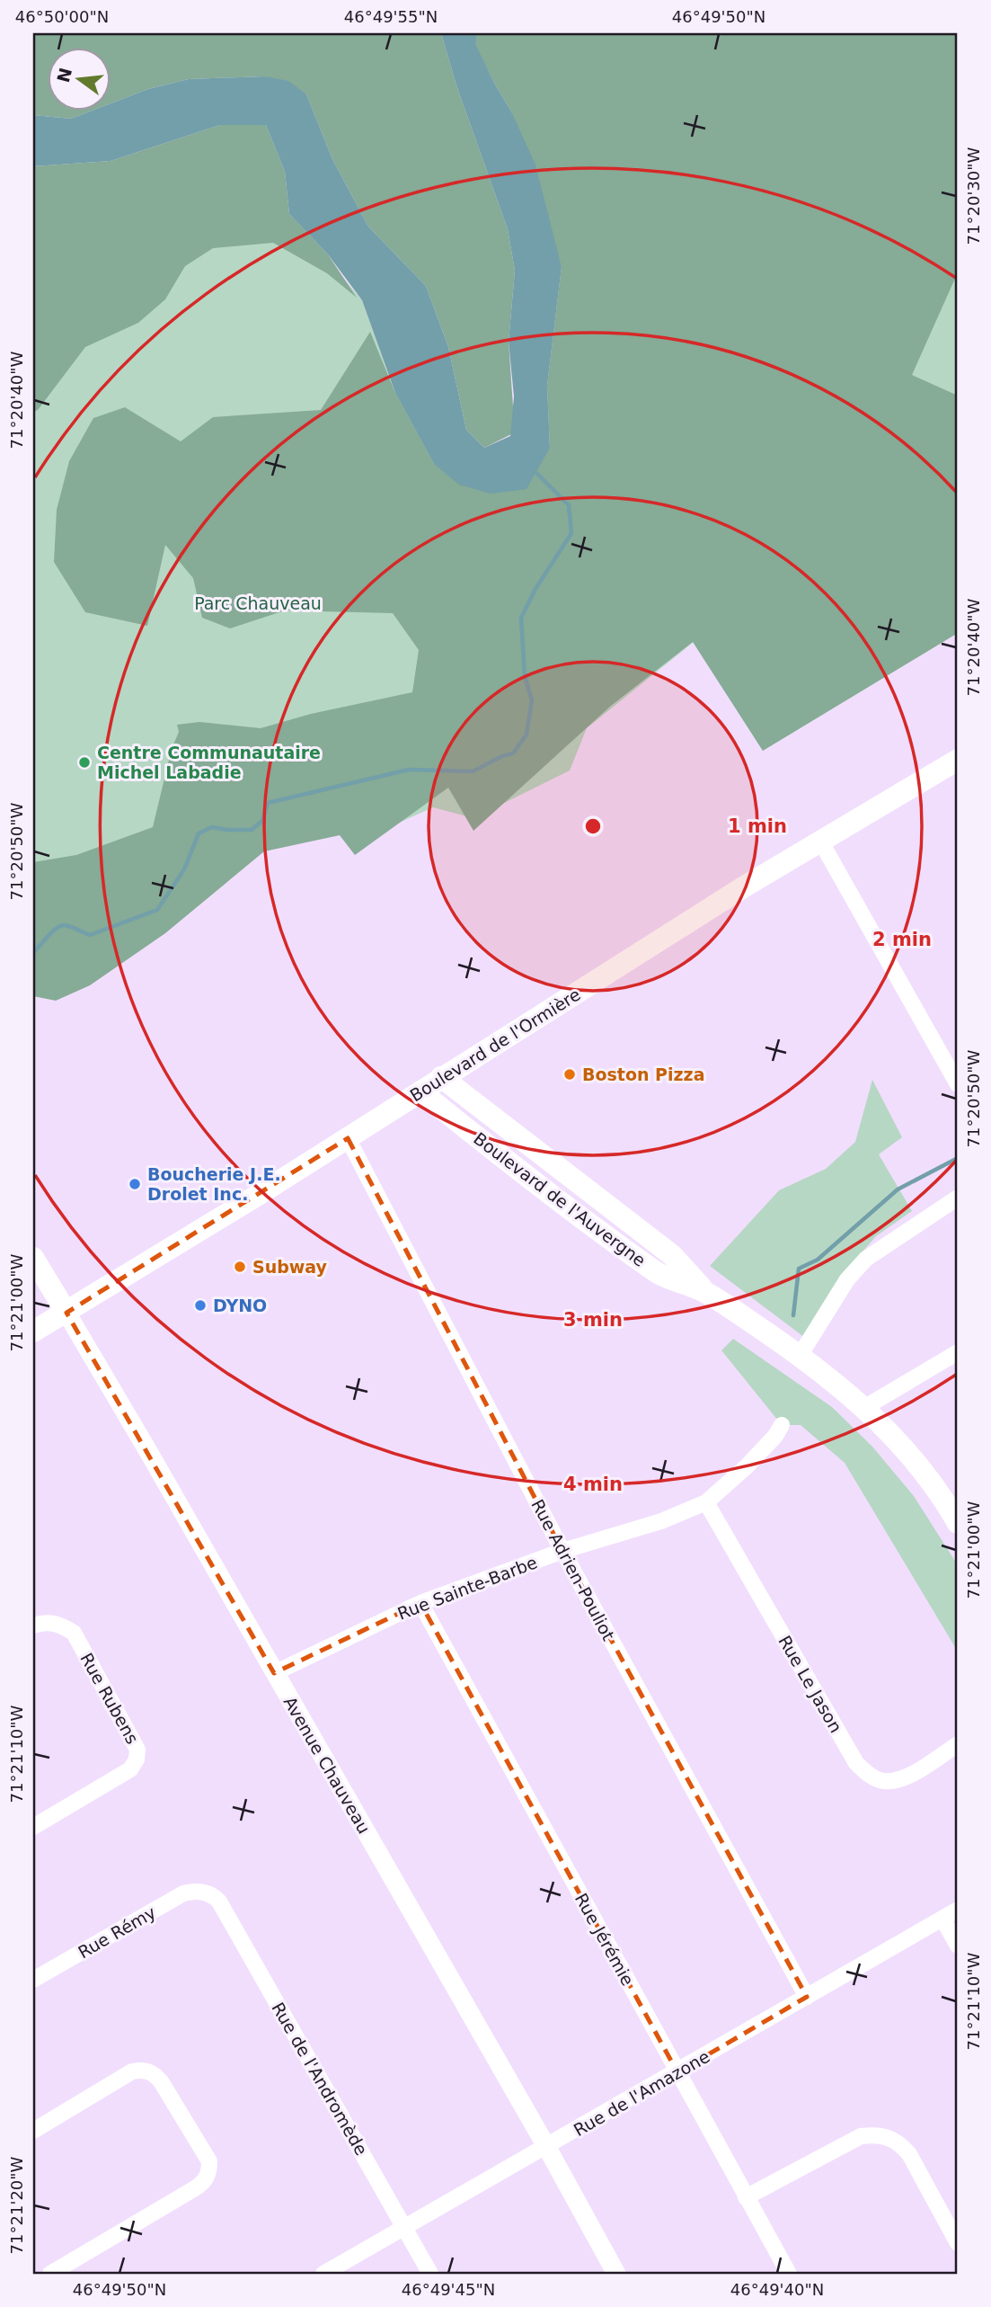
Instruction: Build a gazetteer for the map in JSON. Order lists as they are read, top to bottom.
{
  "streets": {
    "main road": ["Boulevard de l'Ormière", "Boulevard de l'Auvergne", "Avenue Chauveau"],
    "street": [
      "Rue Adrien-Pouliot",
      "Rue Sainte-Barbe",
      "Rue Le Jason",
      "Rue Rubens",
      "Rue Rémy",
      "Rue Jérémie",
      "Rue de l'Andromède",
      "Rue de l'Amazone"
    ]
  },
  "crossings": [
    ["Boulevard de l'Ormière", "Boulevard de l'Auvergne"],
    ["Boulevard de l'Ormière", "Rue Adrien-Pouliot"],
    ["Boulevard de l'Ormière", "Avenue Chauveau"],
    ["Rue Adrien-Pouliot", "Rue Sainte-Barbe"],
    ["Rue Adrien-Pouliot", "Rue de l'Amazone"],
    ["Rue Sainte-Barbe", "Rue Le Jason"],
    ["Rue Sainte-Barbe", "Avenue Chauveau"],
    ["Rue Sainte-Barbe", "Rue Jérémie"],
    ["Avenue Chauveau", "Rue de l'Amazone"],
    ["Rue Rémy", "Rue de l'Andromède"],
    ["Rue Jérémie", "Rue de l'Amazone"],
    ["Rue de l'Andromède", "Rue de l'Amazone"]
  ],
  "parks": ["Parc Chauveau"],
  "places": [
    "Centre Communautaire Michel Labadie",
    "Boston Pizza",
    "Boucherie J.E. Drolet Inc.",
    "Subway",
    "DYNO"
  ],
  "north": "left",
  "coordinates": [
    "46°50'00\"N",
    "46°49'55\"N",
    "46°49'50\"N",
    "71°20'30\"W",
    "71°20'40\"W",
    "71°20'50\"W",
    "71°21'00\"W",
    "71°21'10\"W",
    "71°21'20\"W",
    "46°49'45\"N",
    "46°49'40\"N"
  ],
  "rings": [
    "1 min",
    "2 min",
    "3 min",
    "4 min"
  ]
}
